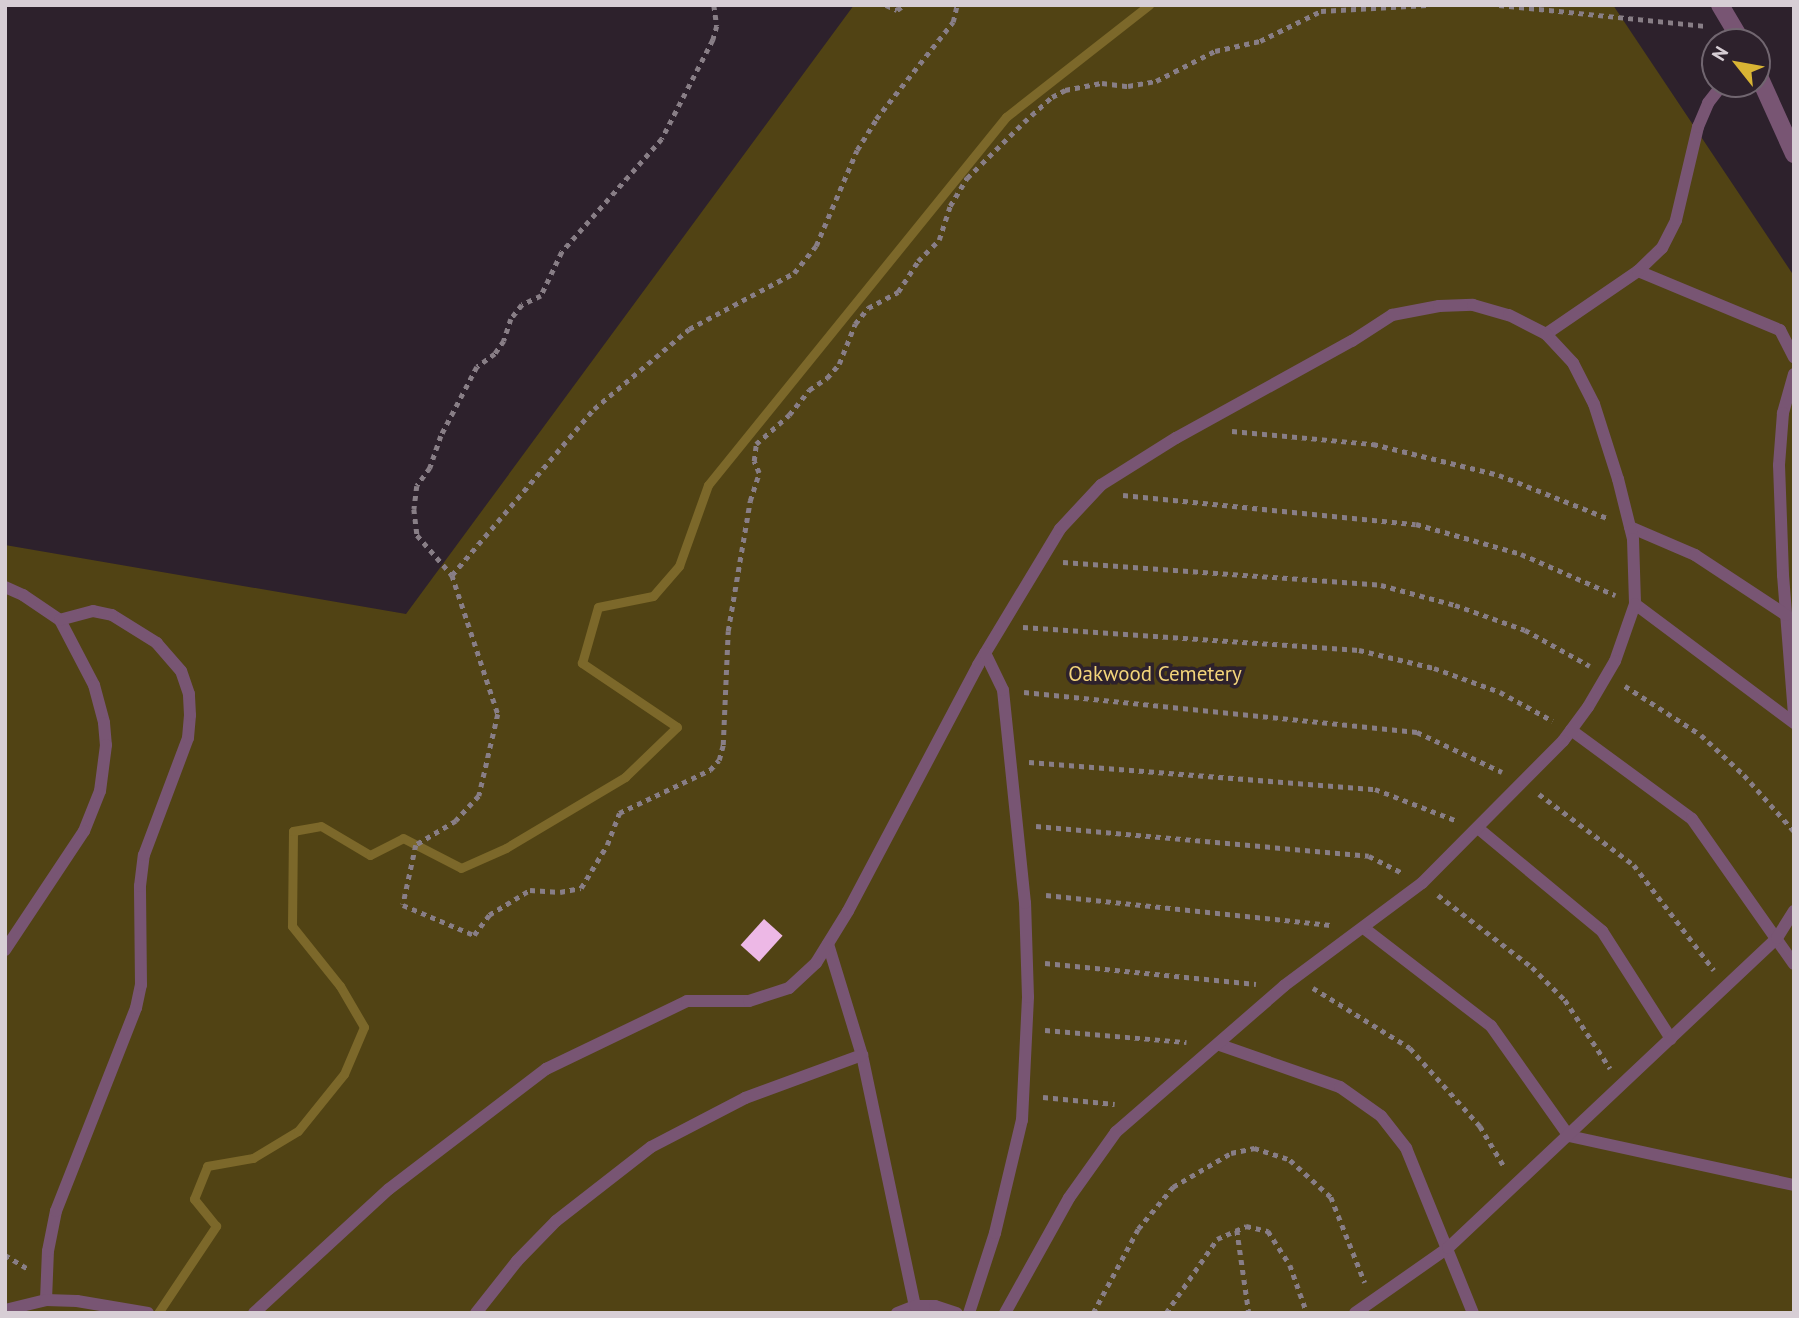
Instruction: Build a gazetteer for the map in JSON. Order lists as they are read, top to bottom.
{
  "parks": ["Oakwood Cemetery"],
  "north": "top left"
}
